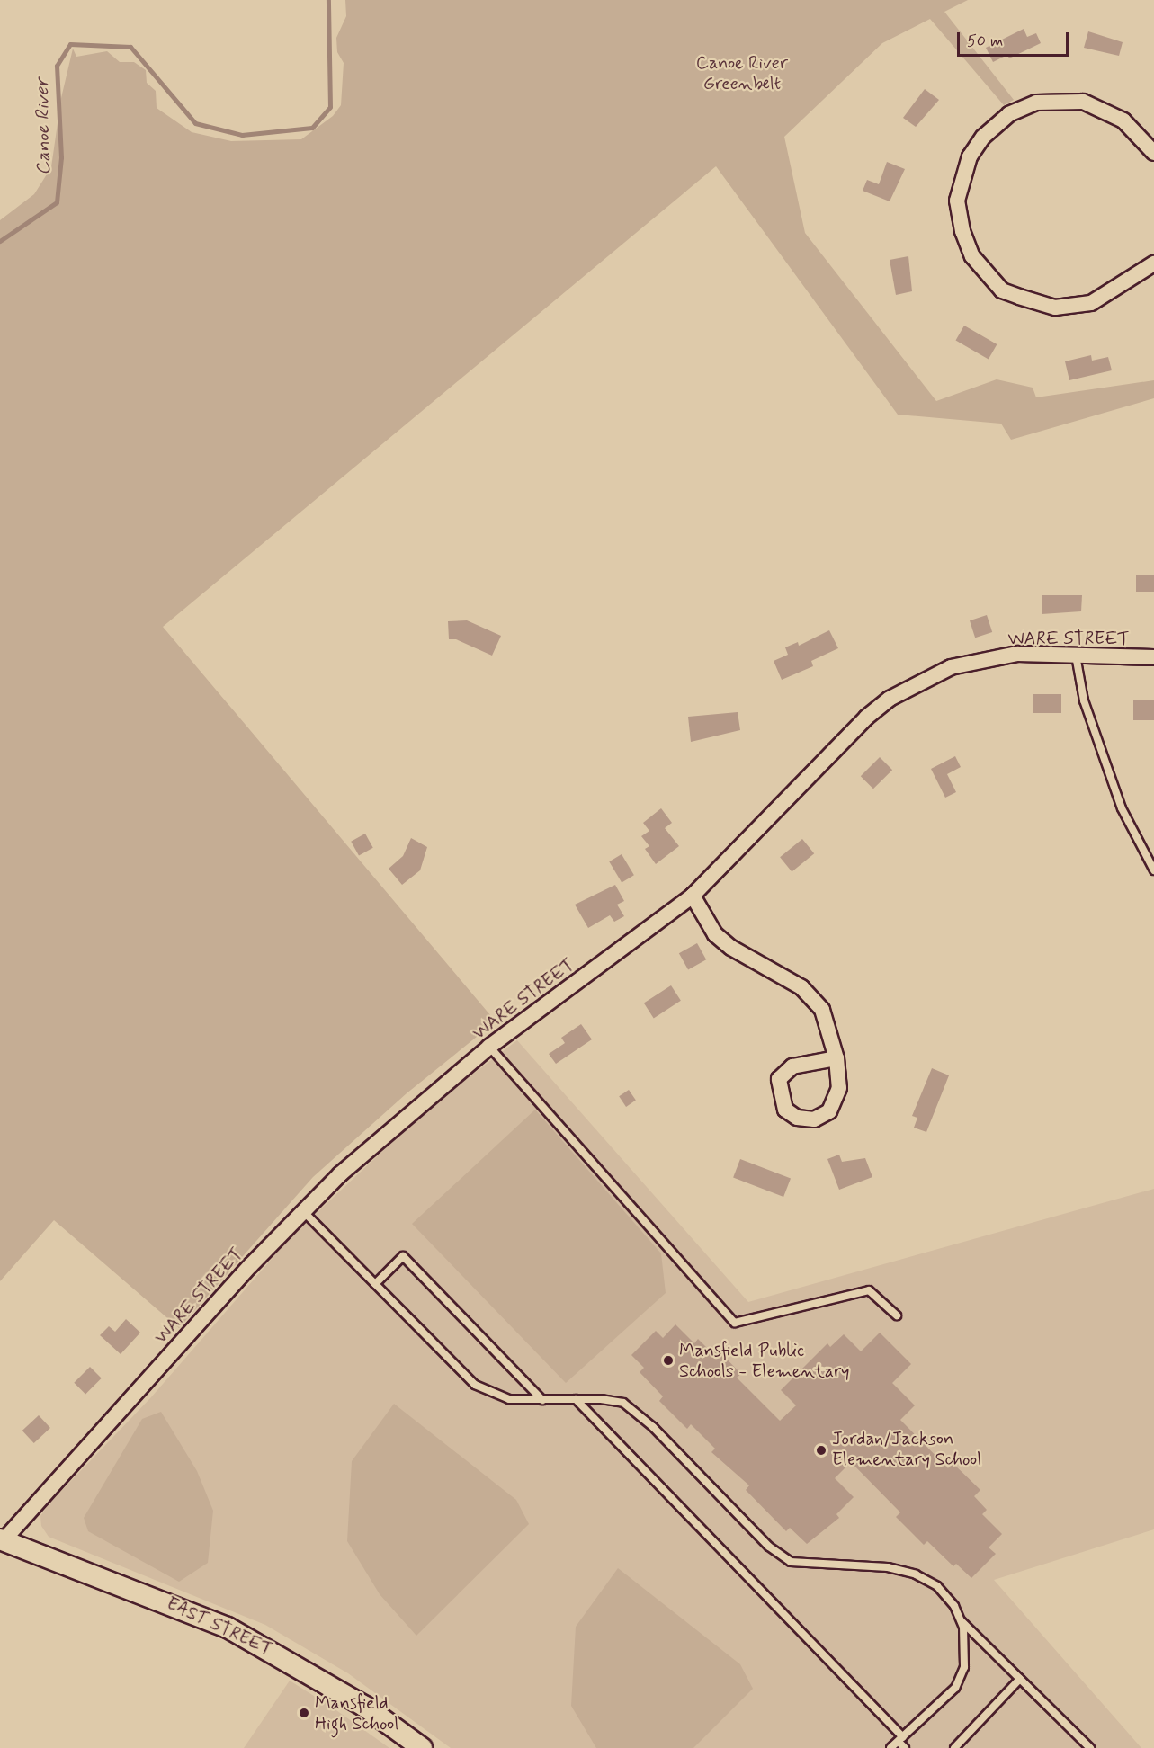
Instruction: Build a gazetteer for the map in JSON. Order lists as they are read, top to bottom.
{
  "streets": {
    "main road": ["EAST STREET"],
    "street": ["WARE STREET"]
  },
  "crossings": [
    ["WARE STREET", "EAST STREET"]
  ],
  "water": ["Canoe River"],
  "parks": ["Canoe River Greenbelt"],
  "places": ["Mansfield Public Schools - Elementary", "Jordan/Jackson Elementary School", "Mansfield High School"],
  "scale_bar": "50 m"
}
